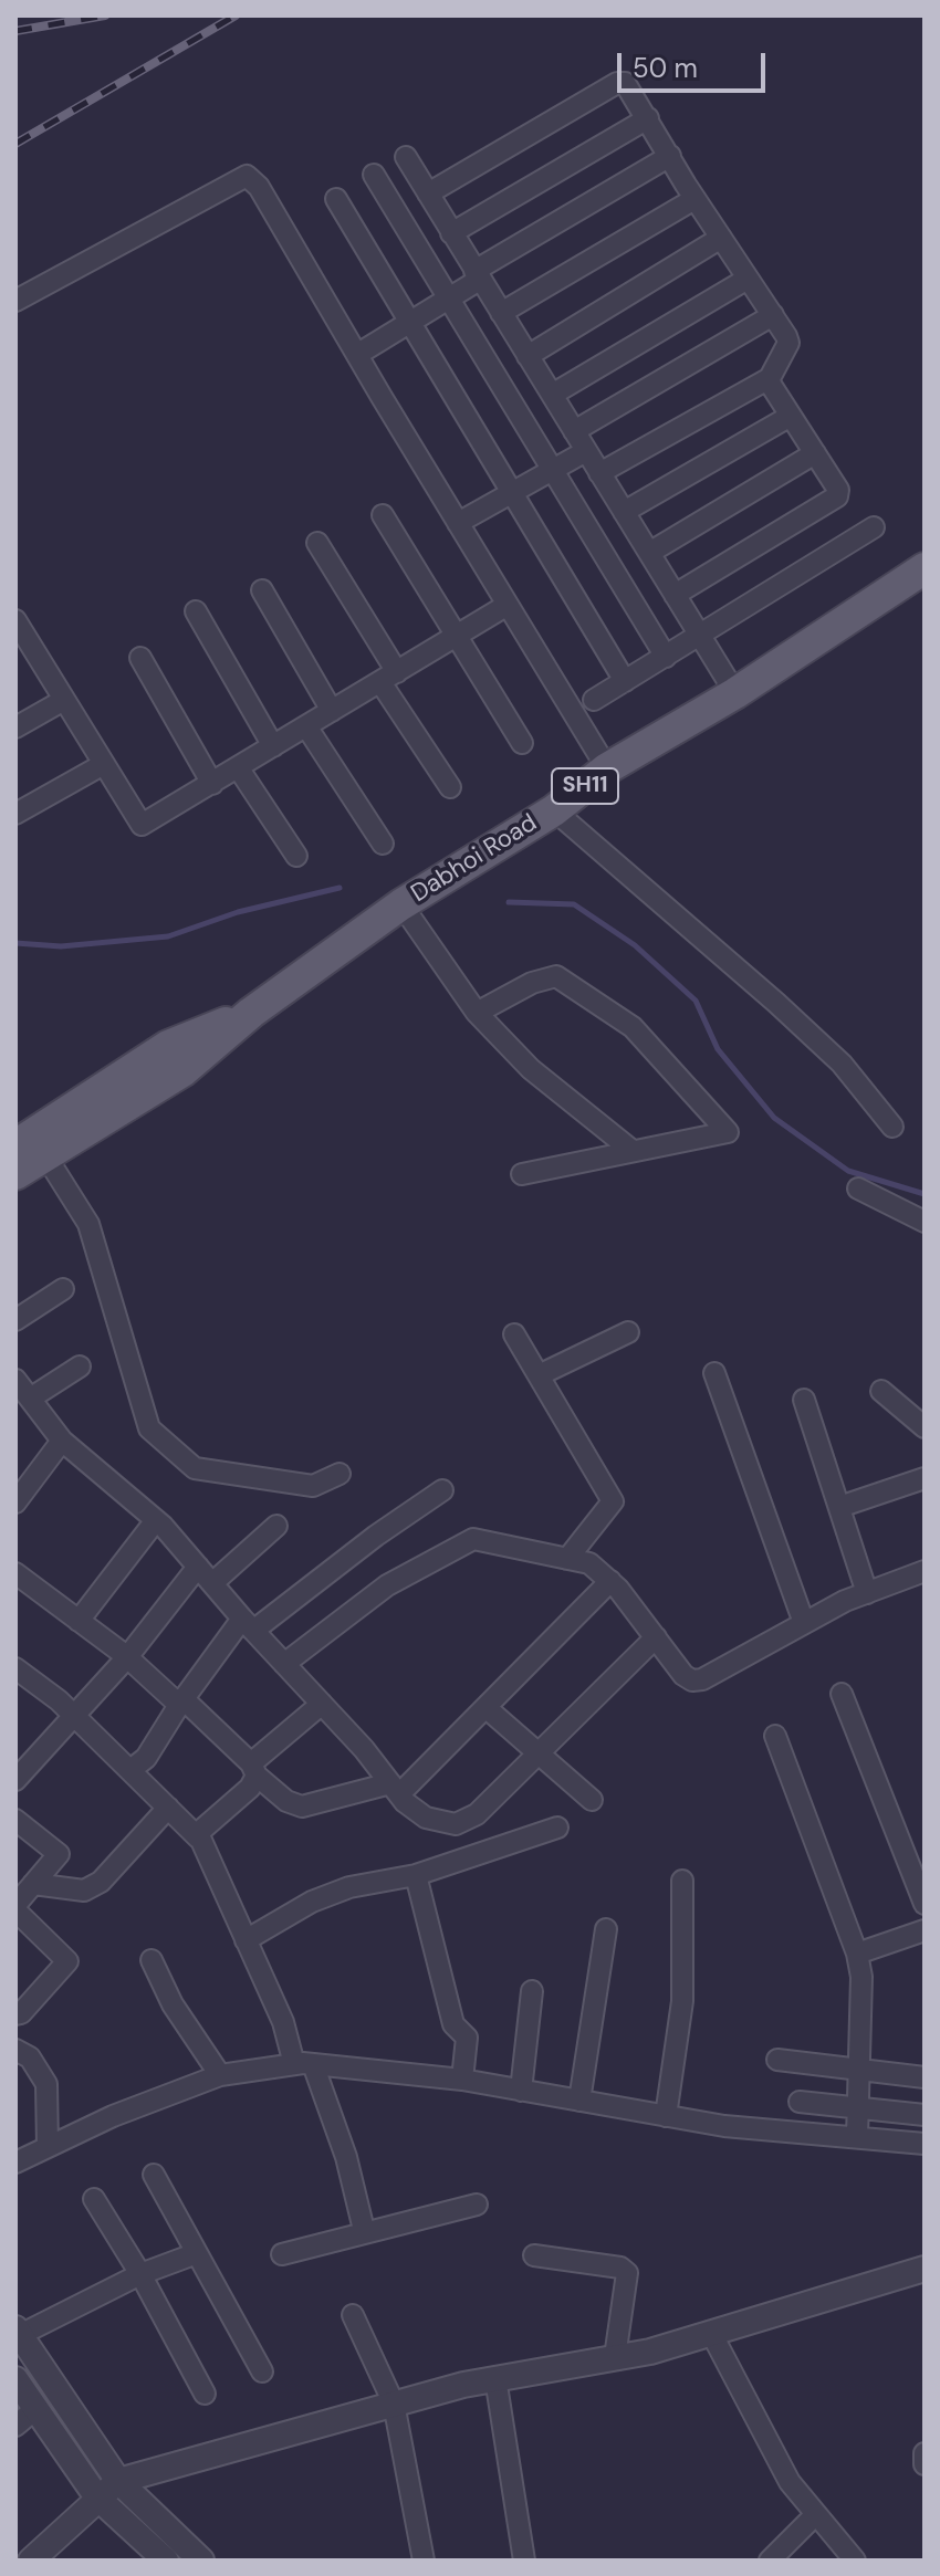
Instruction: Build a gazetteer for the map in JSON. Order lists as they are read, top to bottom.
{
  "streets": {
    "main road": ["SH11", "Dabhoi Road"]
  },
  "scale_bar": "50 m"
}
